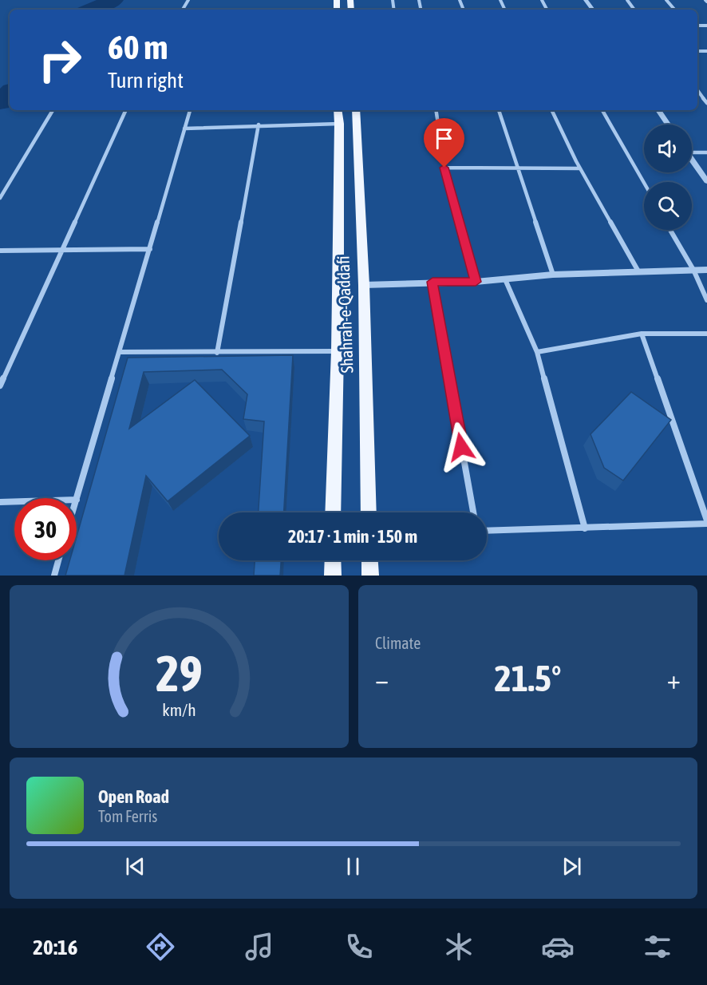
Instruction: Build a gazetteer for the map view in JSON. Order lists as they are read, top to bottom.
{
  "streets": {
    "main road": ["Shahrah-e-Qaddafi"]
  },
  "page": {
    "turn": ["60 m", "Turn right"],
    "limit": "30",
    "trip": "20:17 · 1 min · 150 m",
    "tile": "Climate",
    "heat": ["−", "21.5°", "+"],
    "song": ["Open Road", "Tom Ferris"],
    "tabs": "20:16",
    "gauge": ["29", "km/h"]
  }
}
